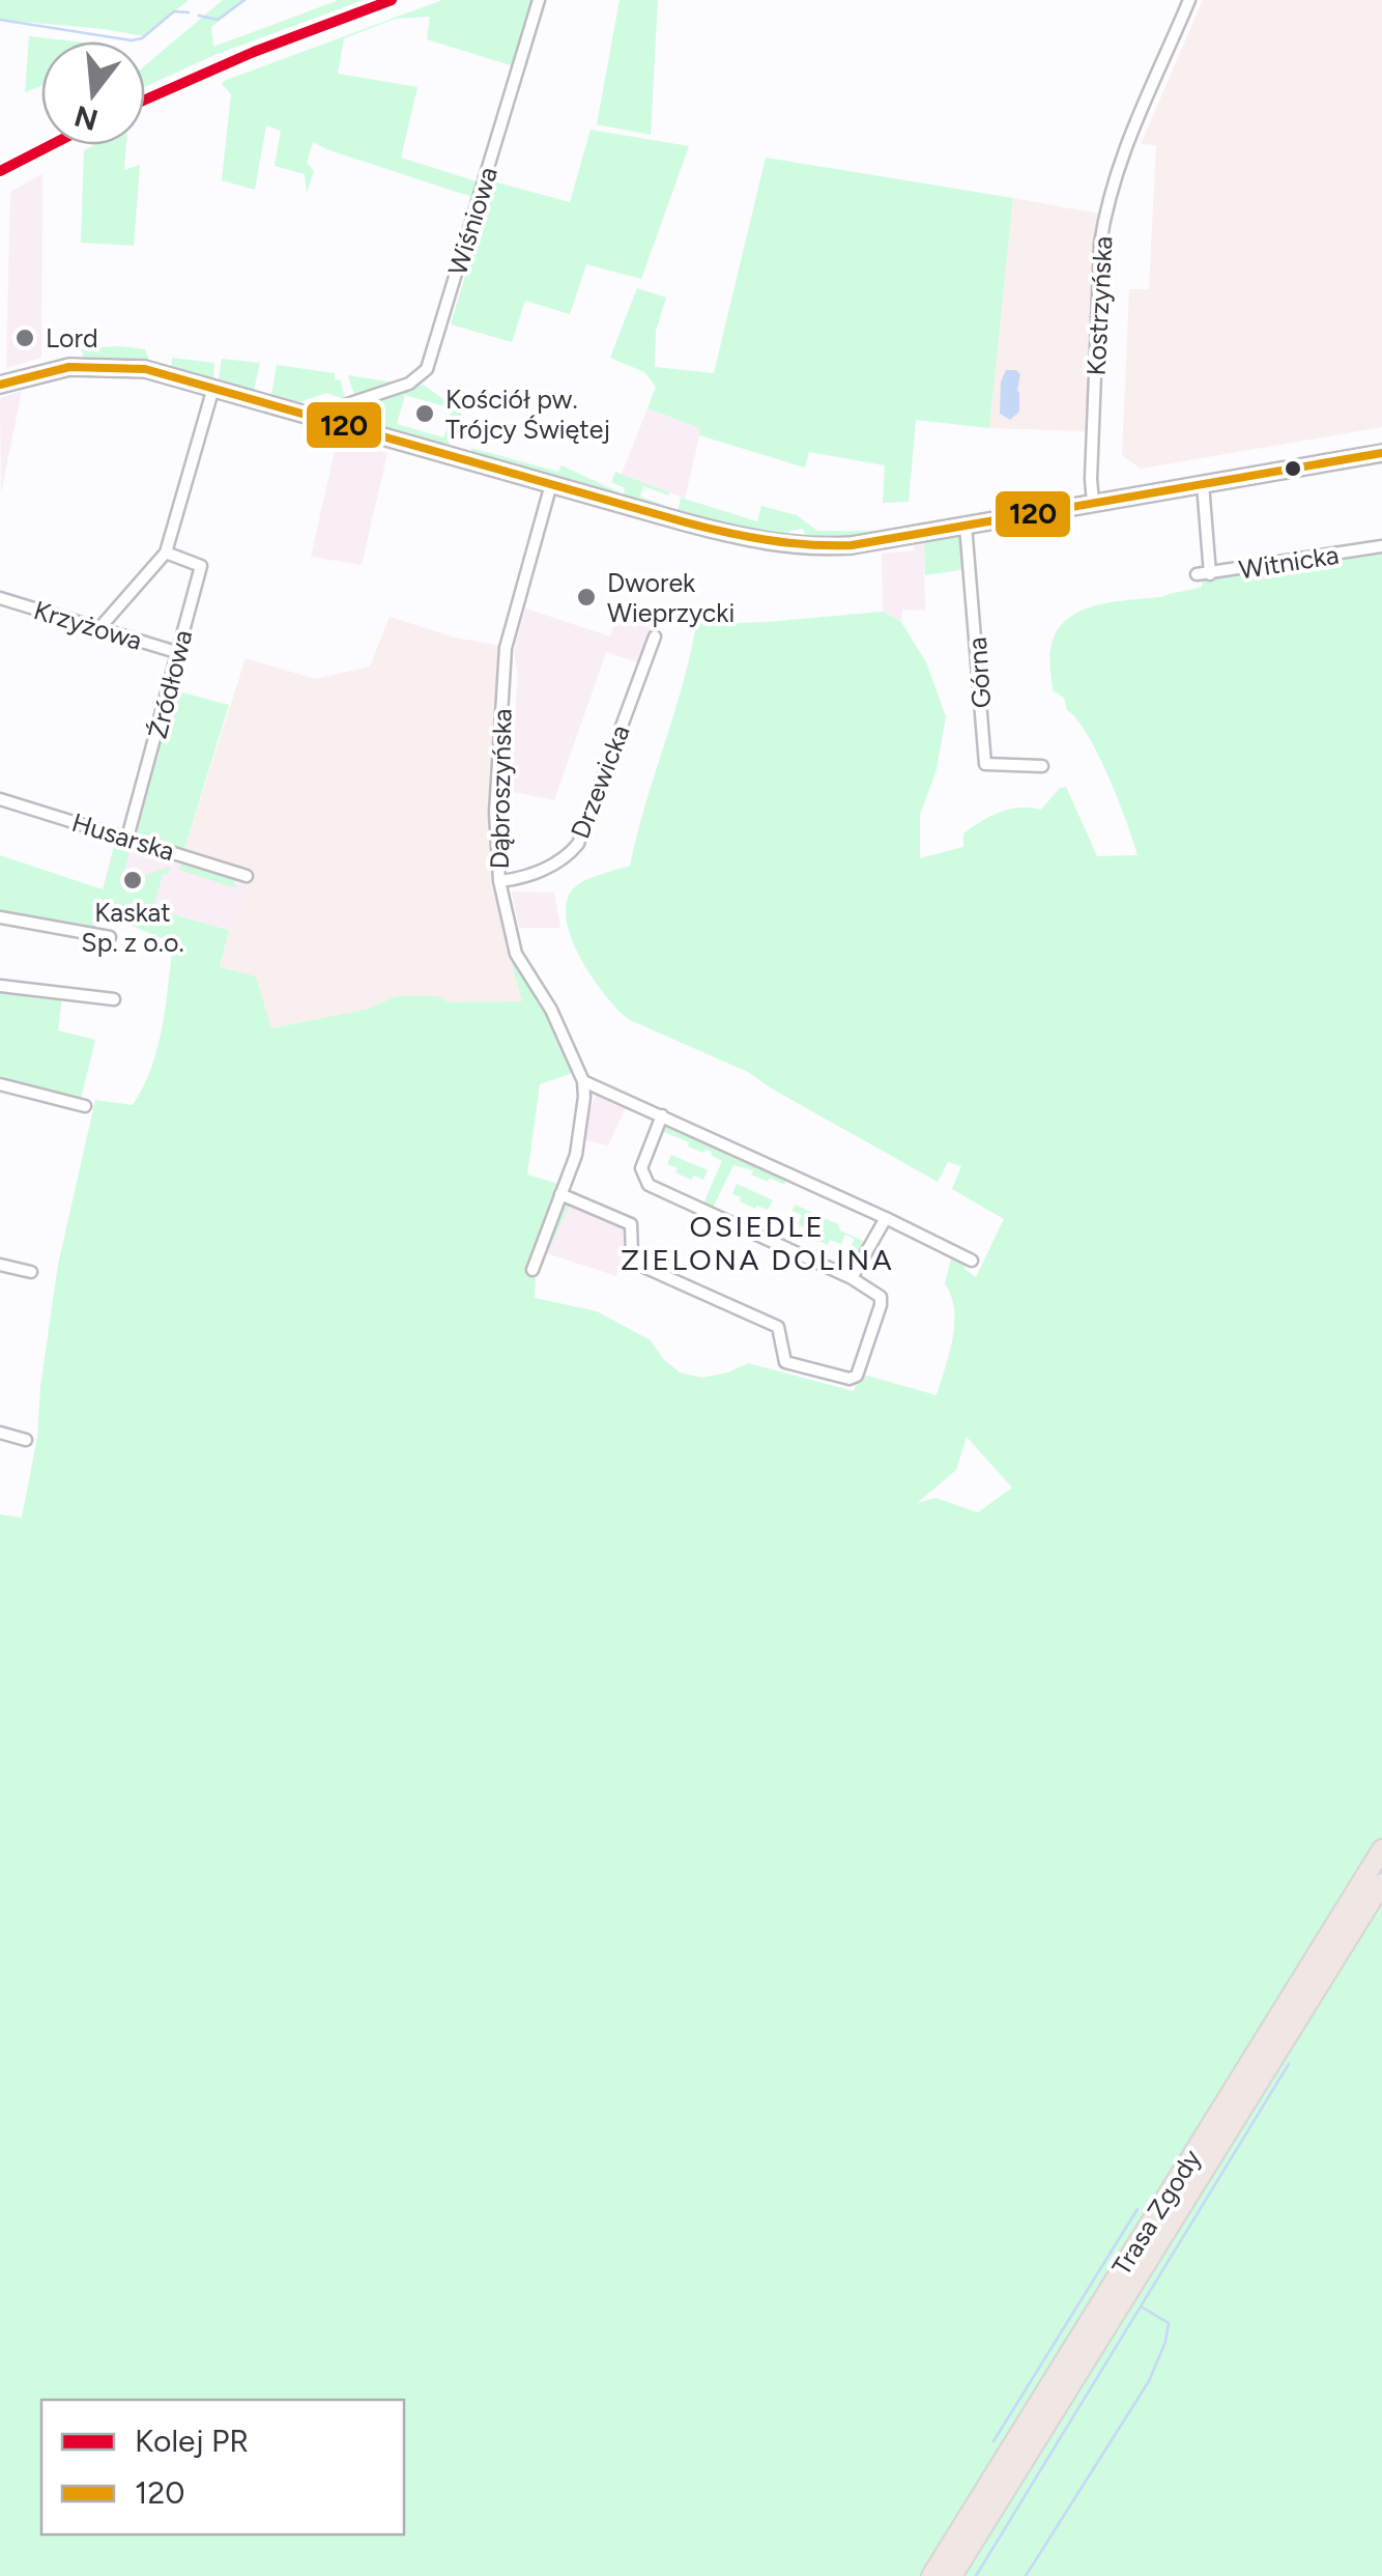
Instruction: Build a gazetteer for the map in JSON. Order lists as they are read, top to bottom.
{
  "streets": {
    "highway": ["Trasa Zgody"],
    "street": [
      "Wiśniowa",
      "Kostrzyńska",
      "Witnicka",
      "Krzyżowa",
      "Górna",
      "Źródłowa",
      "Drzewicka",
      "Dąbroszyńska",
      "Husarska"
    ]
  },
  "crossings": [
    ["Krzyżowa", "Źródłowa"],
    ["Źródłowa", "Husarska"],
    ["Drzewicka", "Dąbroszyńska"]
  ],
  "districts": ["OSIEDLE ZIELONA DOLINA"],
  "places": [
    "Lord",
    "Kościół pw. Trójcy Świętej",
    "Dworek Wieprzycki",
    "Kaskat Sp. z o.o."
  ],
  "lines": ["rail line PR", "transit line 120"],
  "legend": ["Kolej PR", "120"],
  "north": "bottom"
}
